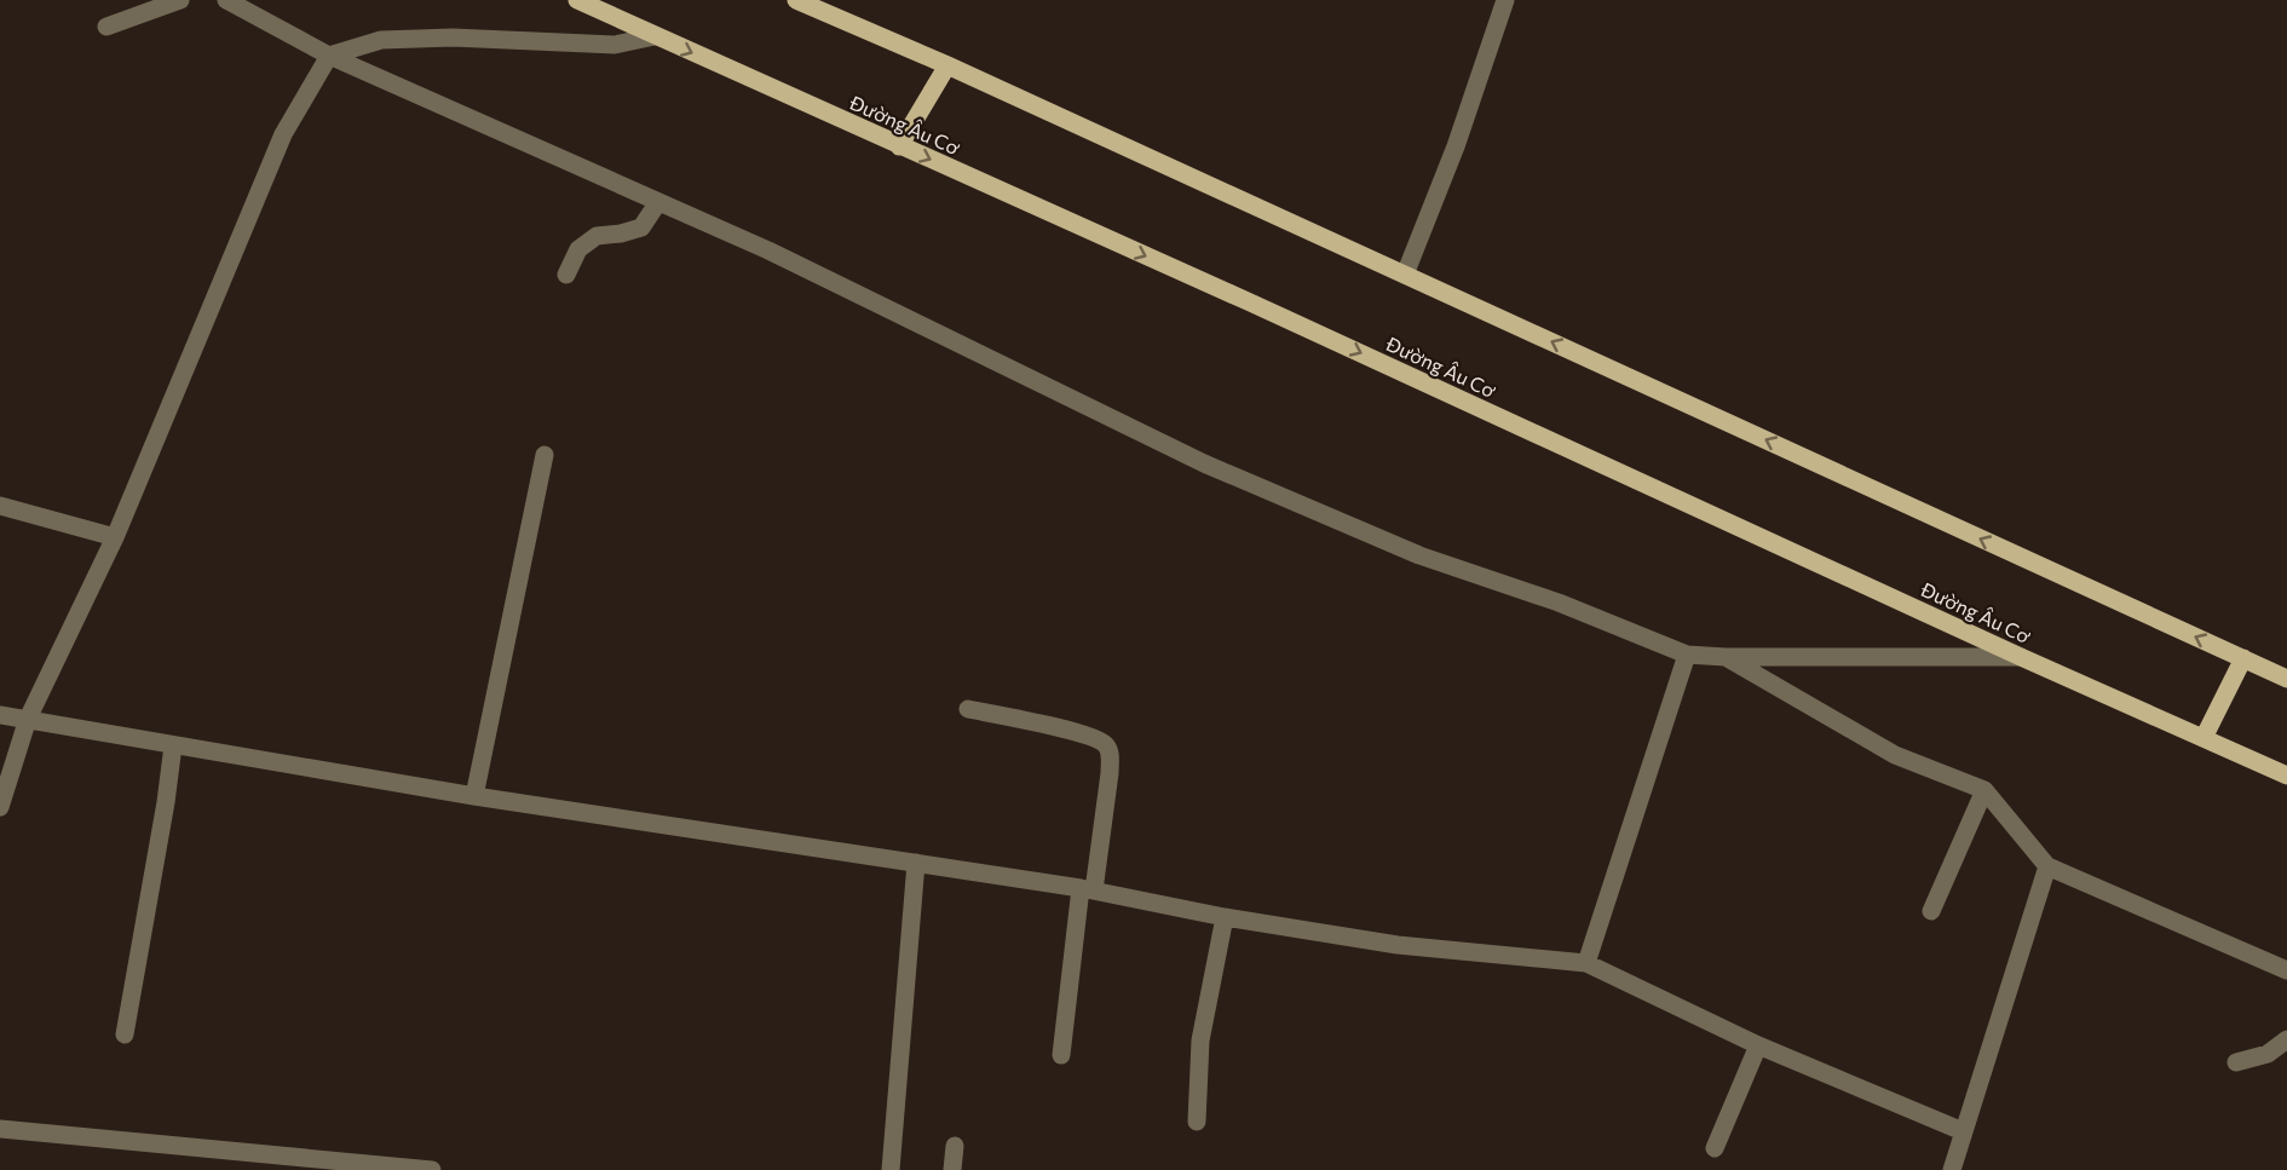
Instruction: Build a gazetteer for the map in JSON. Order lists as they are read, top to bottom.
{
  "streets": {
    "main road": ["Đường Âu Cơ"]
  }
}
